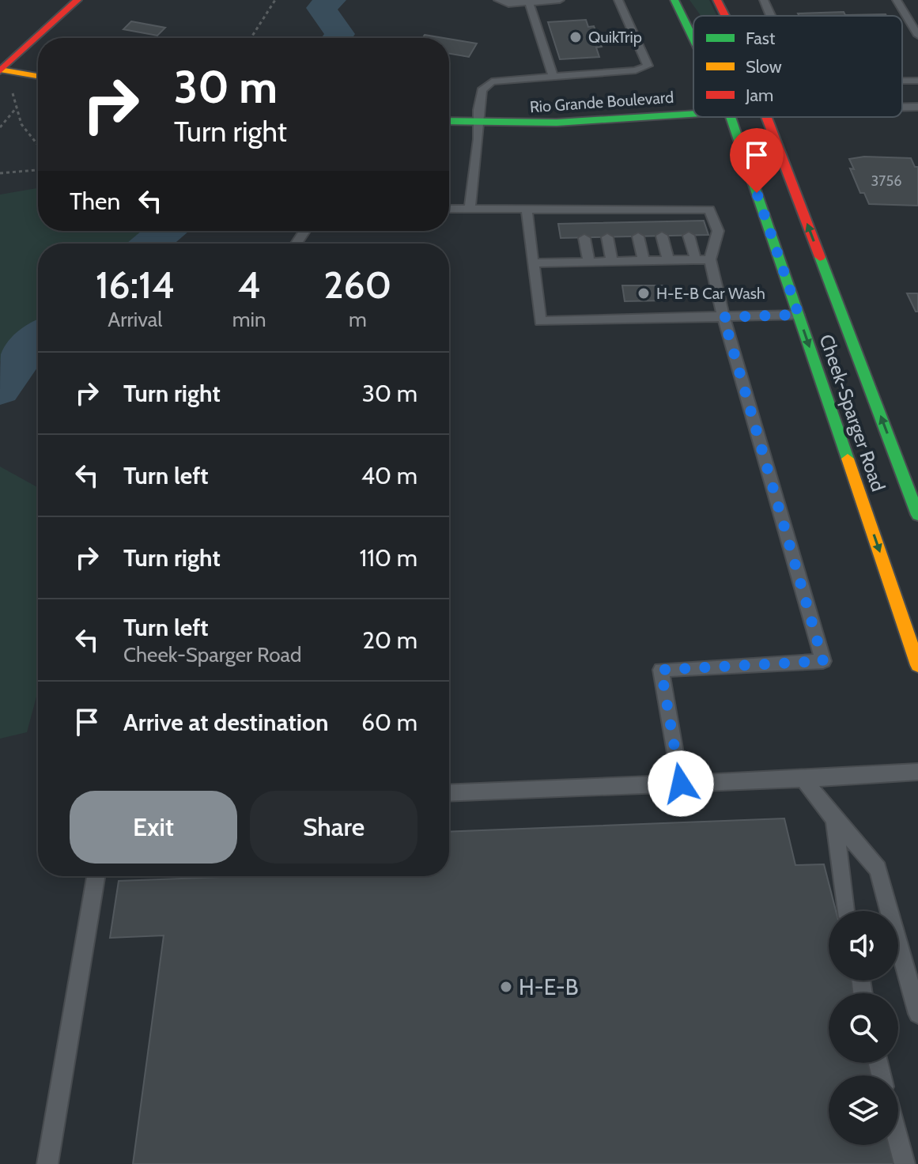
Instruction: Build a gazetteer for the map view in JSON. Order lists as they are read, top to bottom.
{
  "streets": {
    "main road": ["Rio Grande Boulevard", "Cheek-Sparger Road"]
  },
  "places": ["QuikTrip", "H-E-B Car Wash", "H-E-B"],
  "house_numbers": ["3756"],
  "legend": ["Fast", "Slow", "Jam"],
  "page": {
    "turn": ["30 m", "Turn right"],
    "then": "Then",
    "eta": [
      "16:14",
      "Arrival",
      "4",
      "min",
      "260",
      "m"
    ],
    "list": [
      {
        "name": "Turn right",
        "value": "30 m"
      },
      {
        "name": "Turn left",
        "value": "40 m"
      },
      {
        "name": "Turn right",
        "value": "110 m"
      },
      {
        "name": "Turn left",
        "note": "Cheek-Sparger Road",
        "value": "20 m"
      },
      {
        "name": "Arrive at destination",
        "value": "60 m"
      }
    ],
    "buttons": ["Exit", "Share"]
  }
}
